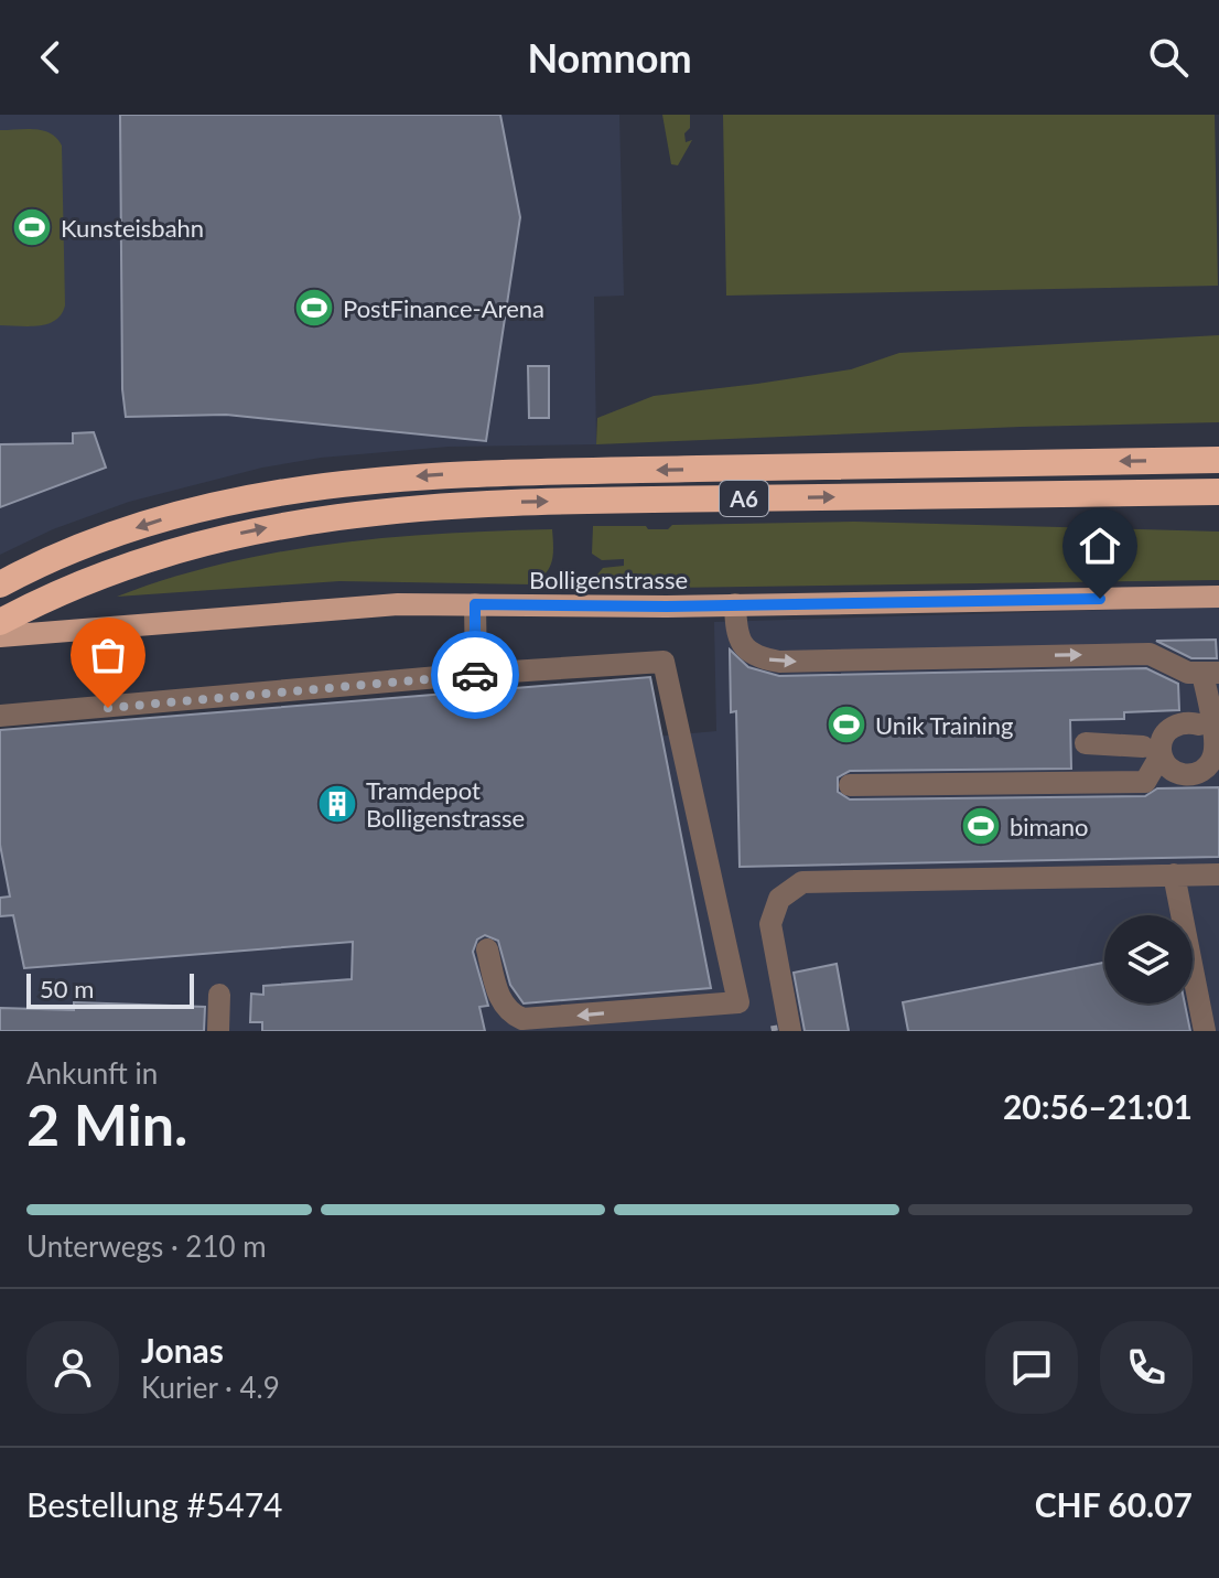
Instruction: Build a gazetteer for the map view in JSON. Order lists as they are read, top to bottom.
{
  "streets": {
    "highway": ["A6"],
    "main road": ["Bolligenstrasse"]
  },
  "places": {
    "sports": [
      "Kunsteisbahn",
      "PostFinance-Arena",
      "Unik Training",
      "bimano"
    ],
    "building": ["Tramdepot Bolligenstrasse"]
  },
  "scale_bar": "50 m",
  "page": {
    "header": "Nomnom",
    "scale": "50 m",
    "heading": ["2 Min.", "Ankunft in", "20:56–21:01"],
    "panel": [
      "Jonas",
      "Kurier · 4.9",
      "Bestellung #5474",
      "CHF 60.07"
    ],
    "bar": "Unterwegs · 210 m"
  }
}
